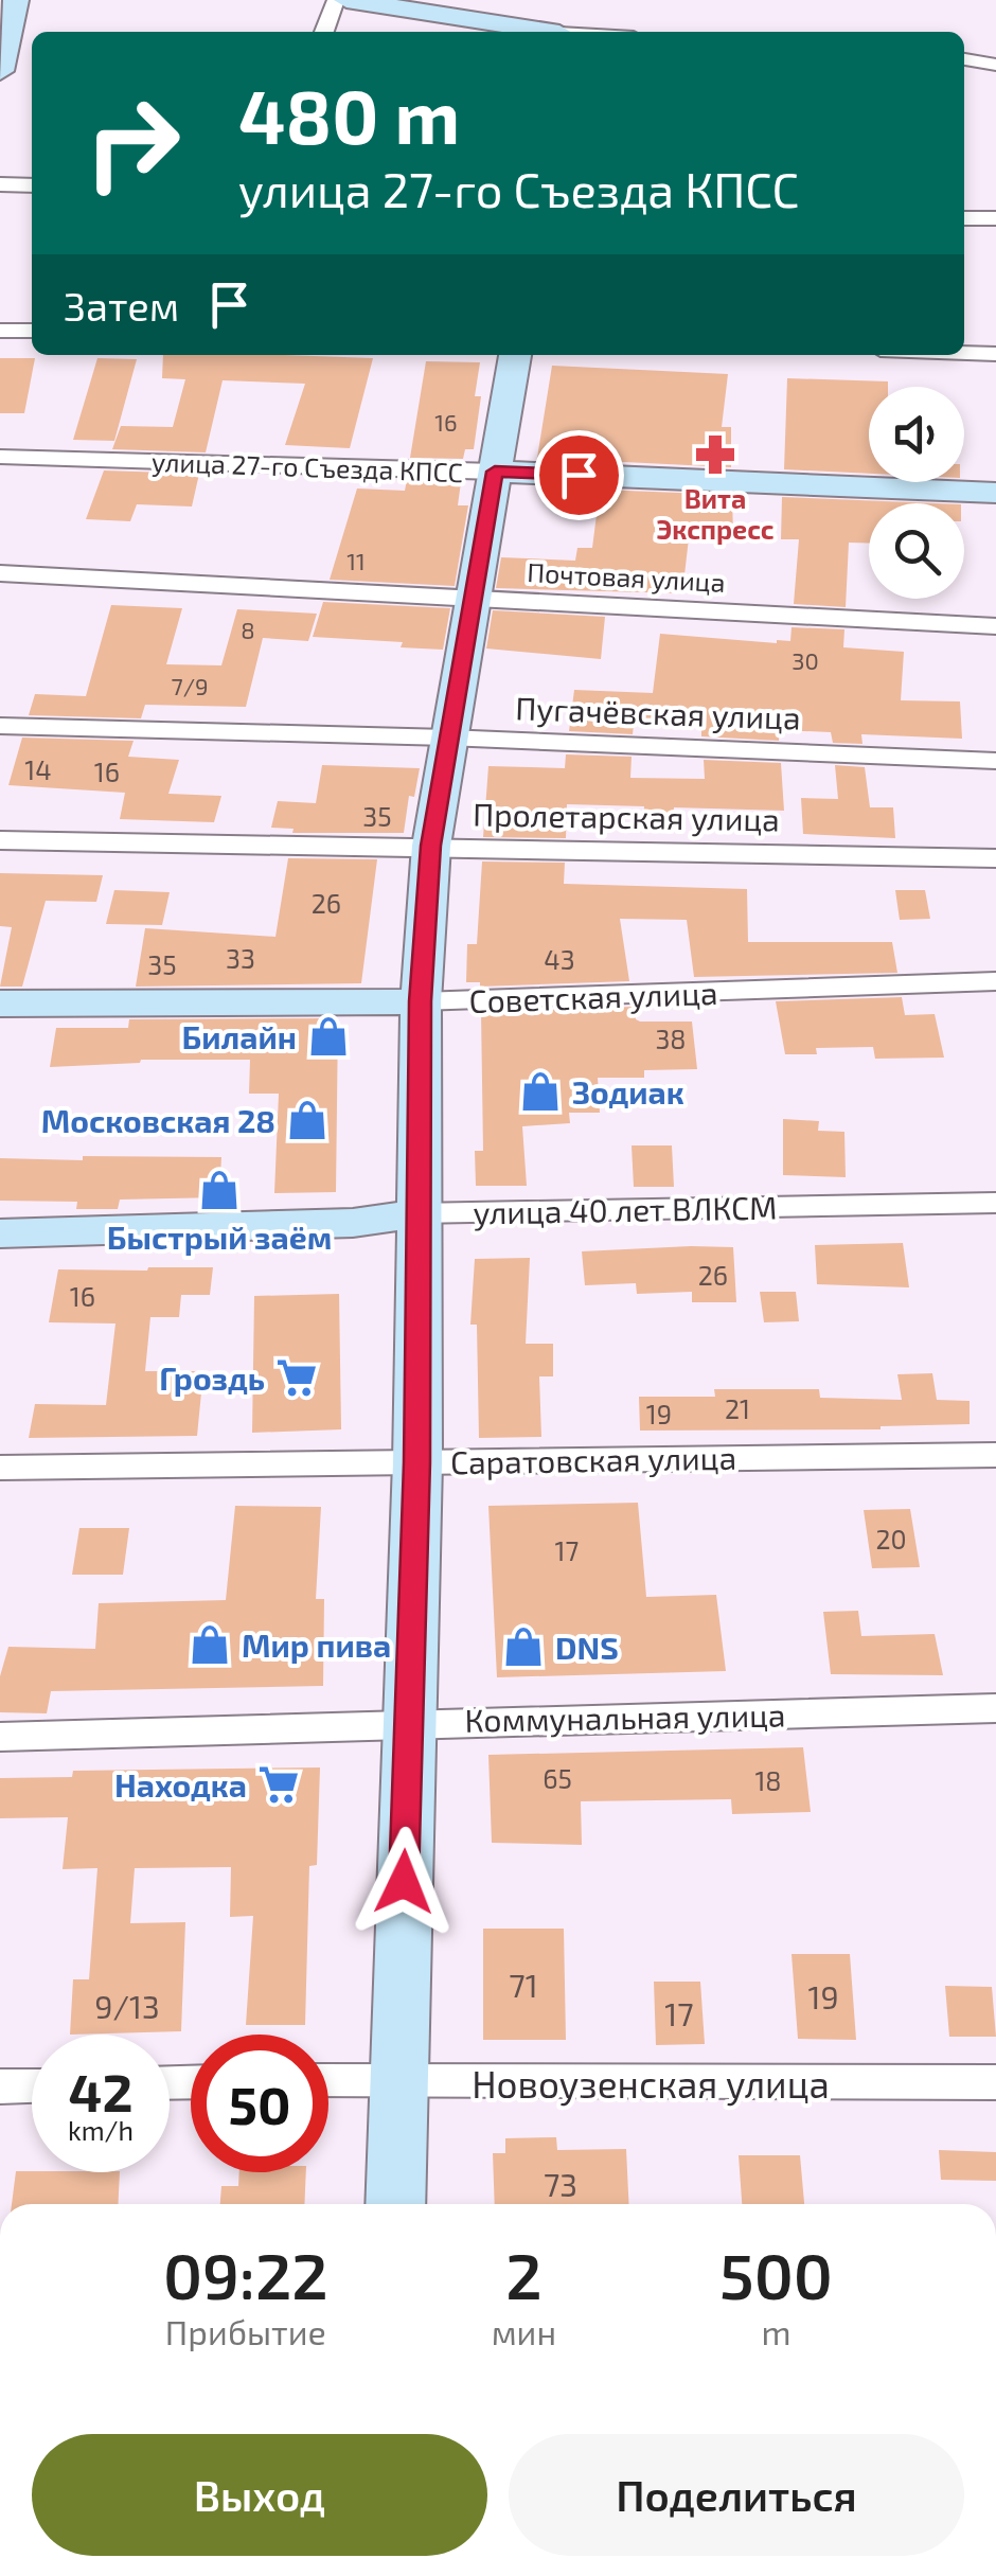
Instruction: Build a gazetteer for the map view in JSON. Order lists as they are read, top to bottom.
{
  "streets": {
    "main road": ["улица 27-го Съезда КПСС", "Советская улица", "улица 40 лет ВЛКСМ"],
    "street": [
      "Почтовая улица",
      "Пугачёвская улица",
      "Пролетарская улица",
      "Саратовская улица",
      "Коммунальная улица",
      "Новоузенская улица"
    ]
  },
  "places": {
    "pharmacy": ["Вита Экспресс"],
    "shop": [
      "Билайн",
      "Зодиак",
      "Московская 28",
      "Быстрый заём",
      "Мир пива",
      "DNS"
    ],
    "supermarket": ["Гроздь", "Находка"]
  },
  "house_numbers": [
    "16",
    "11",
    "8",
    "30",
    "7/9",
    "14",
    "16",
    "35",
    "26",
    "33",
    "43",
    "35",
    "38",
    "26",
    "16",
    "21",
    "19",
    "20",
    "17",
    "65",
    "18",
    "71",
    "19",
    "9/13",
    "17",
    "73"
  ],
  "page": {
    "turn": ["480 m", "улица 27-го Съезда КПСС"],
    "then": "Затем",
    "speed": "42 km/h",
    "limit": "50",
    "eta": [
      "09:22",
      "Прибытие",
      "2",
      "мин",
      "500",
      "m"
    ],
    "buttons": ["Выход", "Поделиться"]
  }
}
